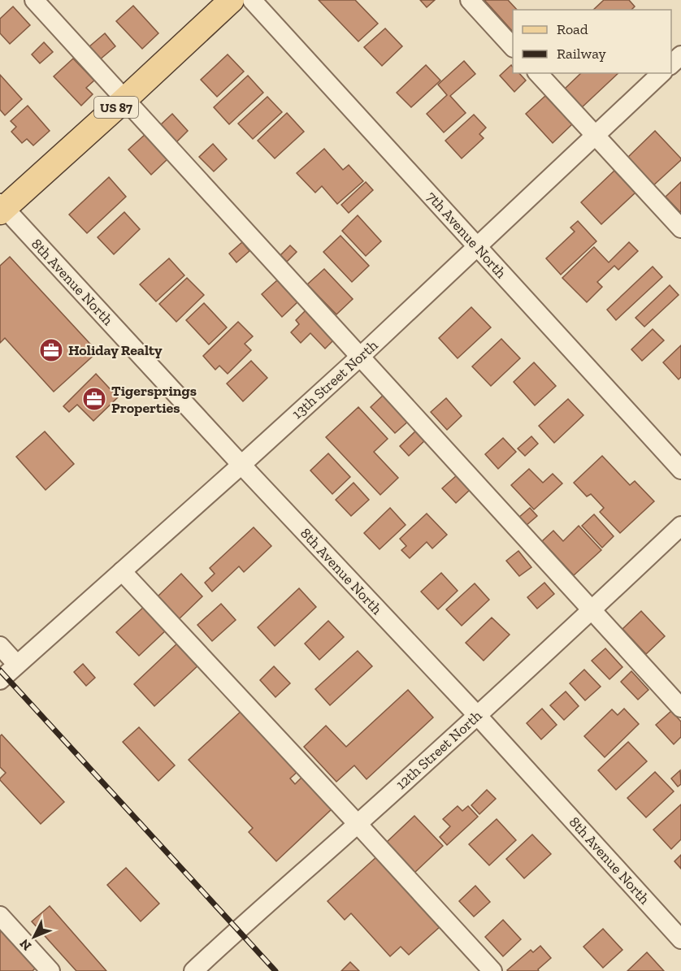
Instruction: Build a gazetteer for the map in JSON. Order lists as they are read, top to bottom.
{
  "streets": {
    "main road": ["US 87"],
    "street": [
      "7th Avenue North",
      "8th Avenue North",
      "13th Street North",
      "12th Street North"
    ]
  },
  "crossings": [
    ["US 87", "8th Avenue North"],
    ["7th Avenue North", "13th Street North"],
    ["8th Avenue North", "13th Street North"],
    ["8th Avenue North", "12th Street North"]
  ],
  "places": {
    "office": ["Holiday Realty", "Tigersprings Properties"]
  },
  "legend": ["Road", "Railway"],
  "north": "bottom left"
}
